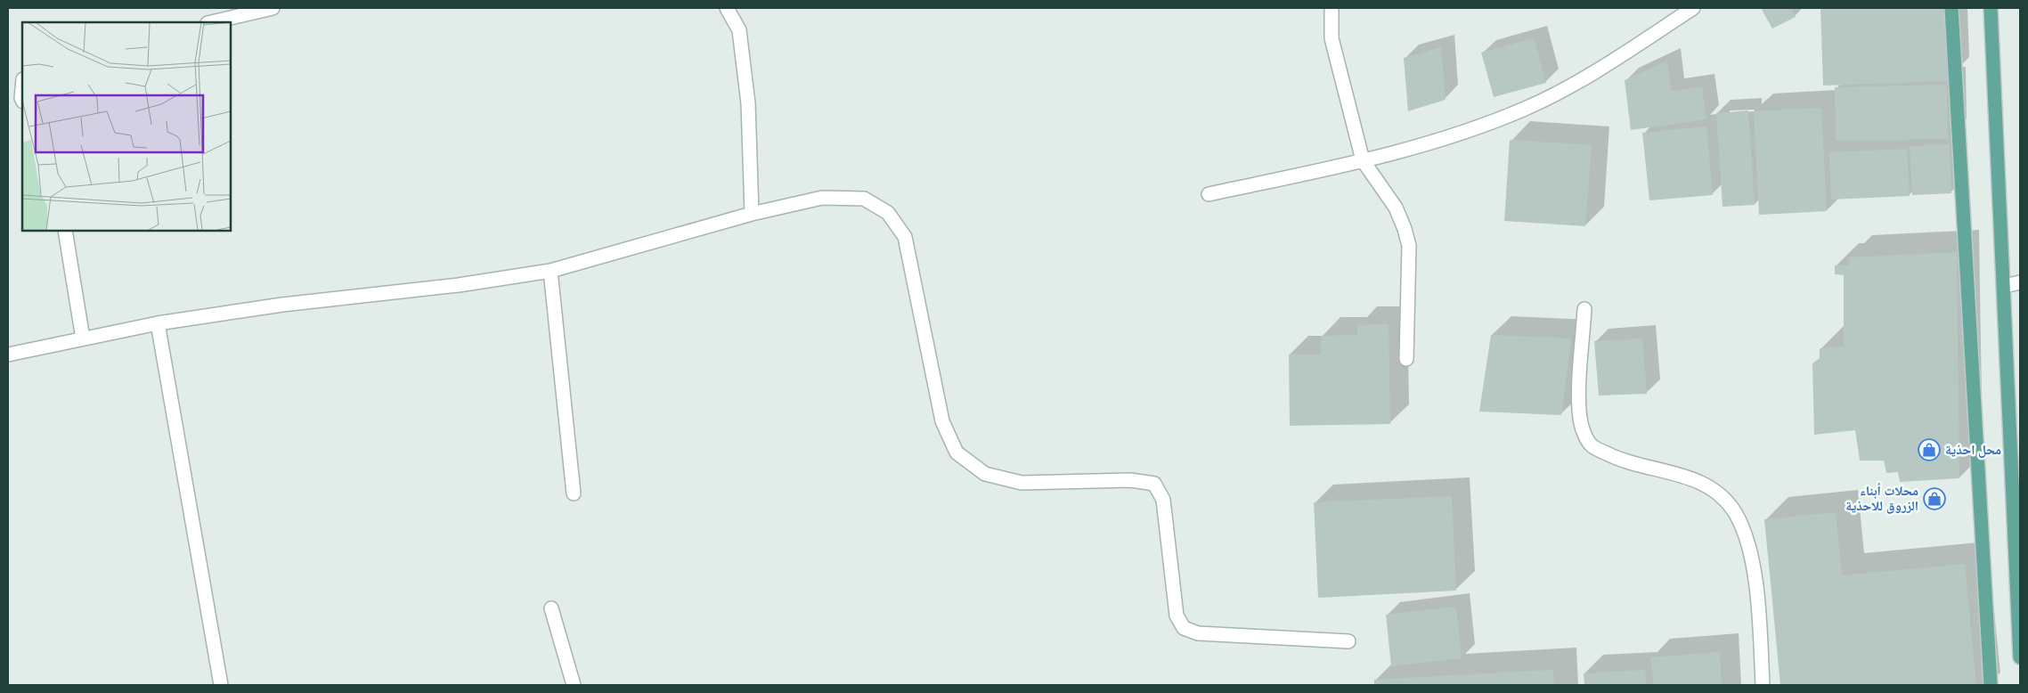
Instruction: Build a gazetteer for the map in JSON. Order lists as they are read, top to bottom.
{
  "places": {
    "shop": ["محل احذية", "محلات أبناء الزروق للاحذية"]
  }
}
